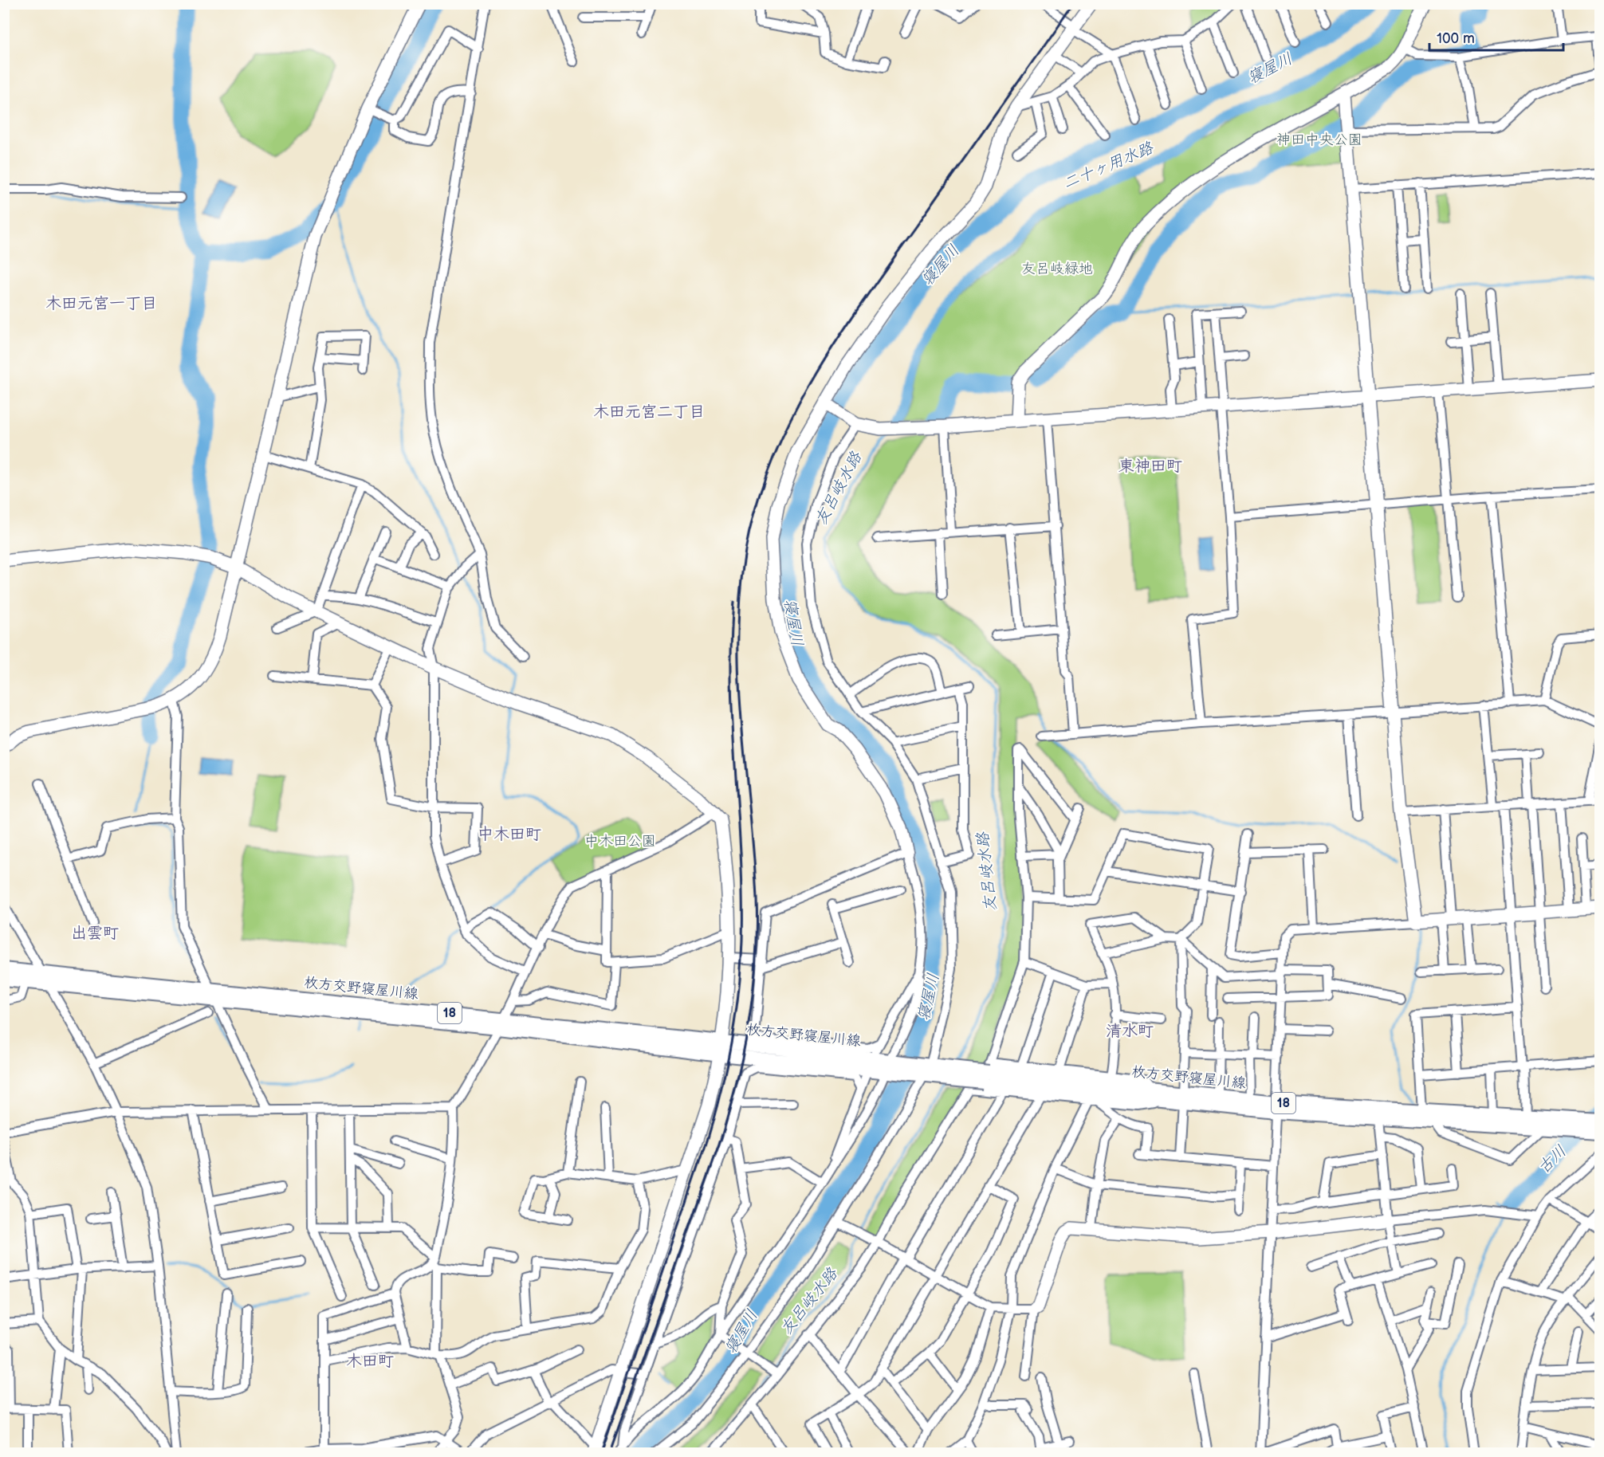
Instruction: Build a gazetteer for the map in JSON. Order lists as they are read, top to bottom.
{
  "streets": {
    "main road": ["枚方交野寝屋川線", "18"]
  },
  "districts": [
    "木田元宮一丁目",
    "木田元宮二丁目",
    "東神田町",
    "中木田町",
    "出雲町",
    "清水町",
    "木田町"
  ],
  "water": [
    "寝屋川",
    "二十ヶ用水路",
    "友呂岐水路",
    "古川"
  ],
  "parks": ["神田中央公園", "友呂岐緑地", "中木田公園"],
  "scale_bar": "100 m"
}
